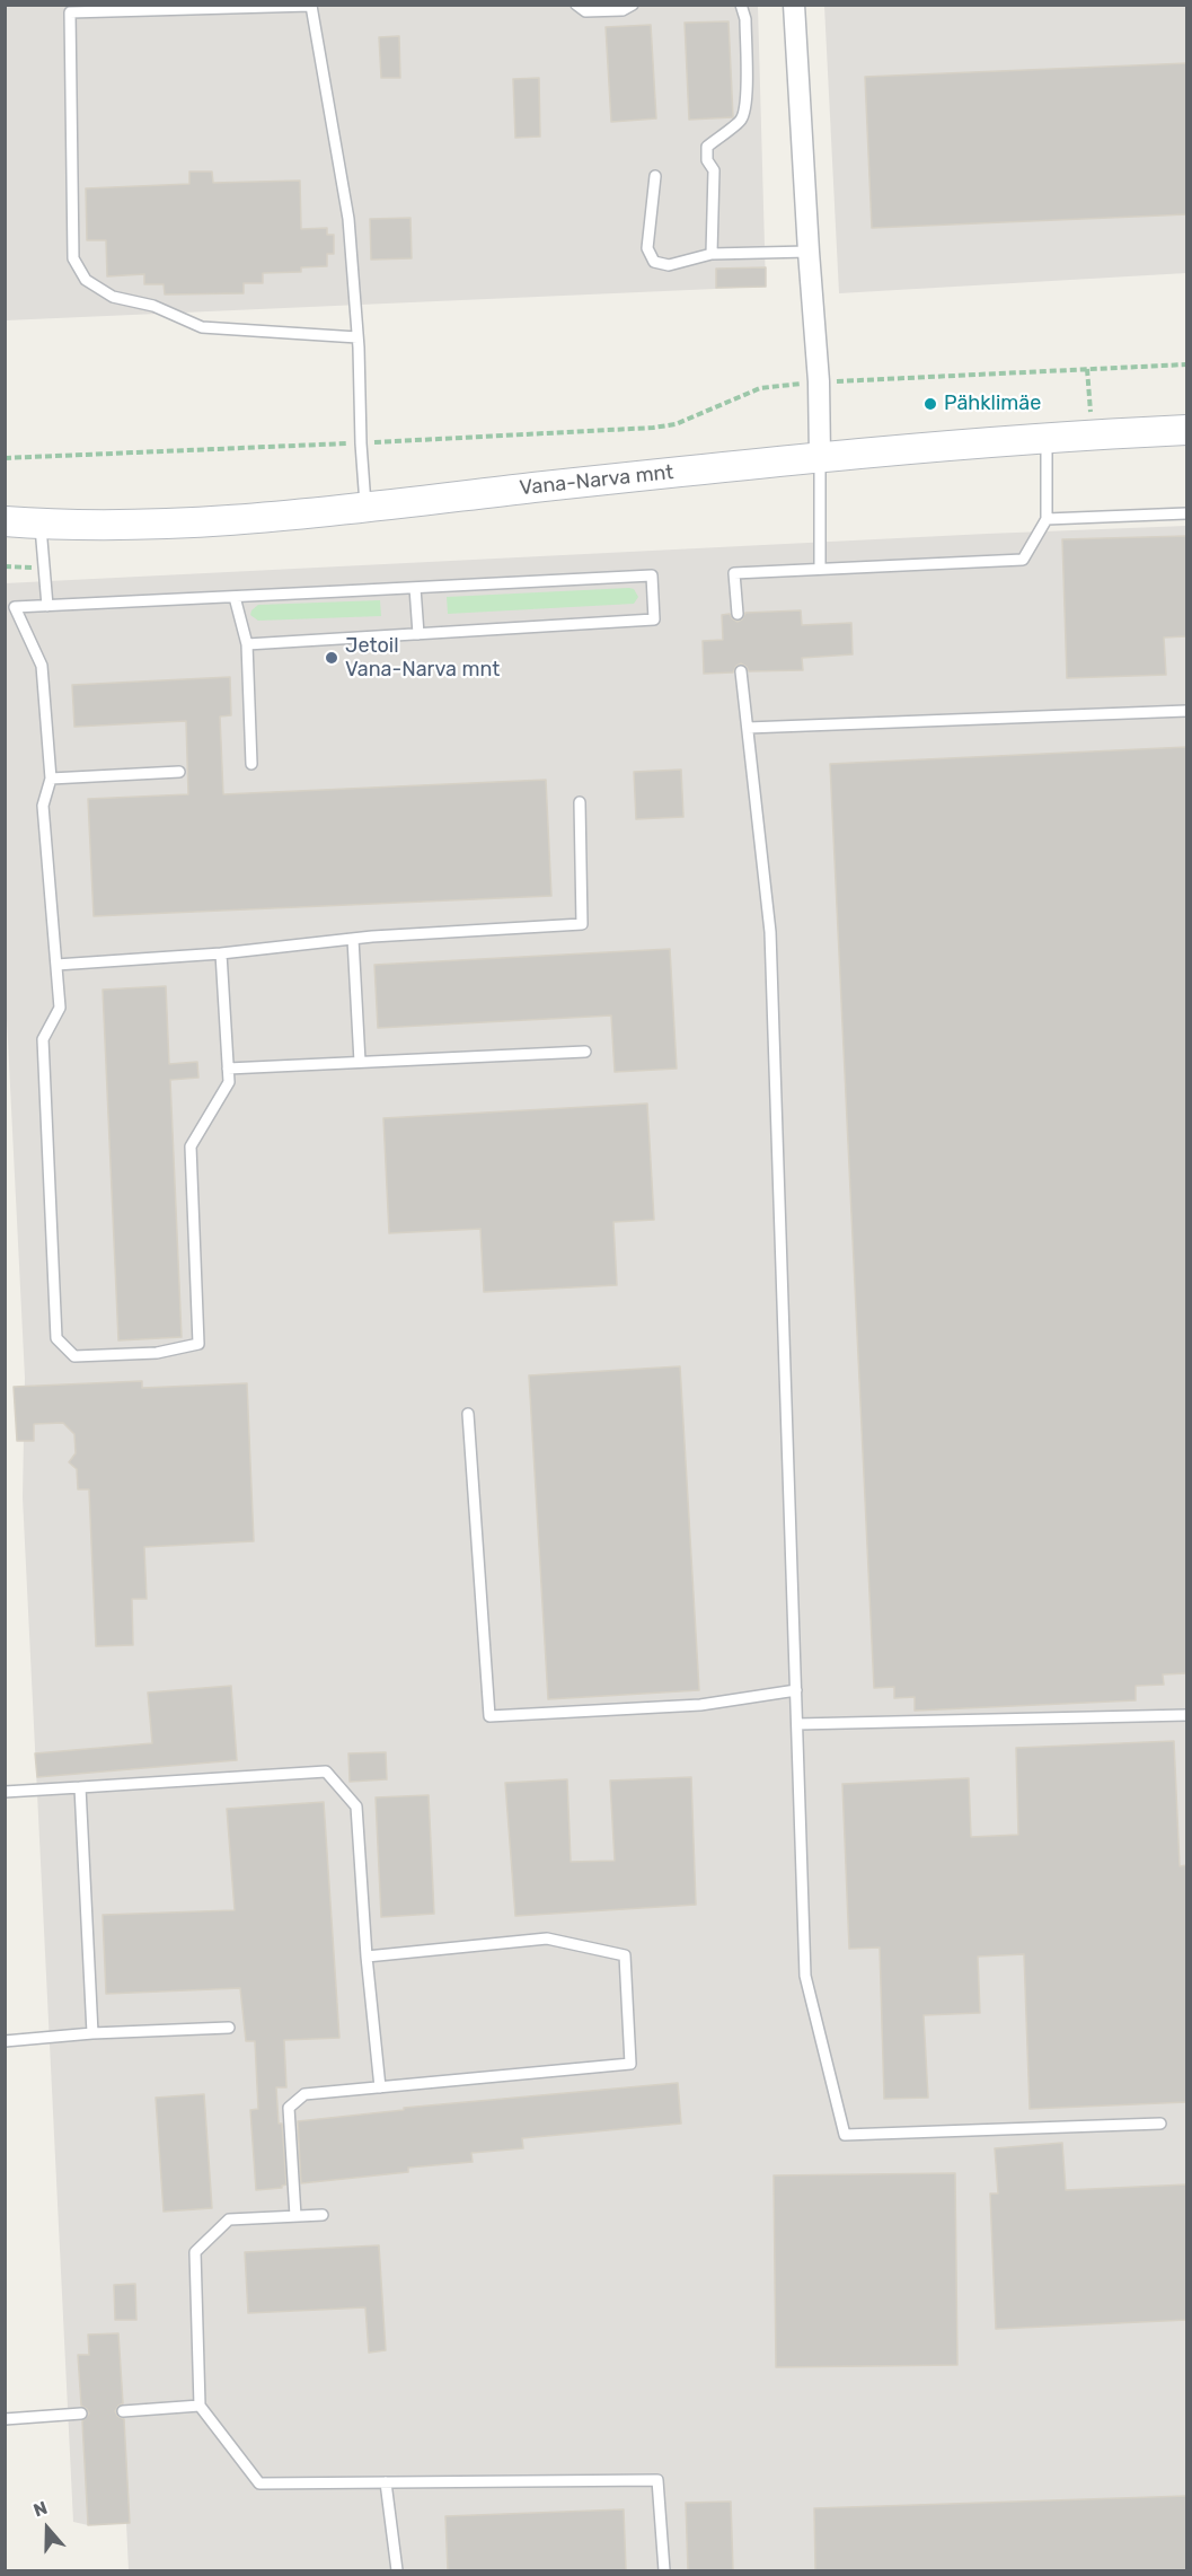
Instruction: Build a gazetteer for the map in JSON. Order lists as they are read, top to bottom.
{
  "streets": {
    "main road": ["Vana-Narva mnt"]
  },
  "places": ["Pähklimäe", "Jetoil Vana-Narva mnt"],
  "north": "top"
}
